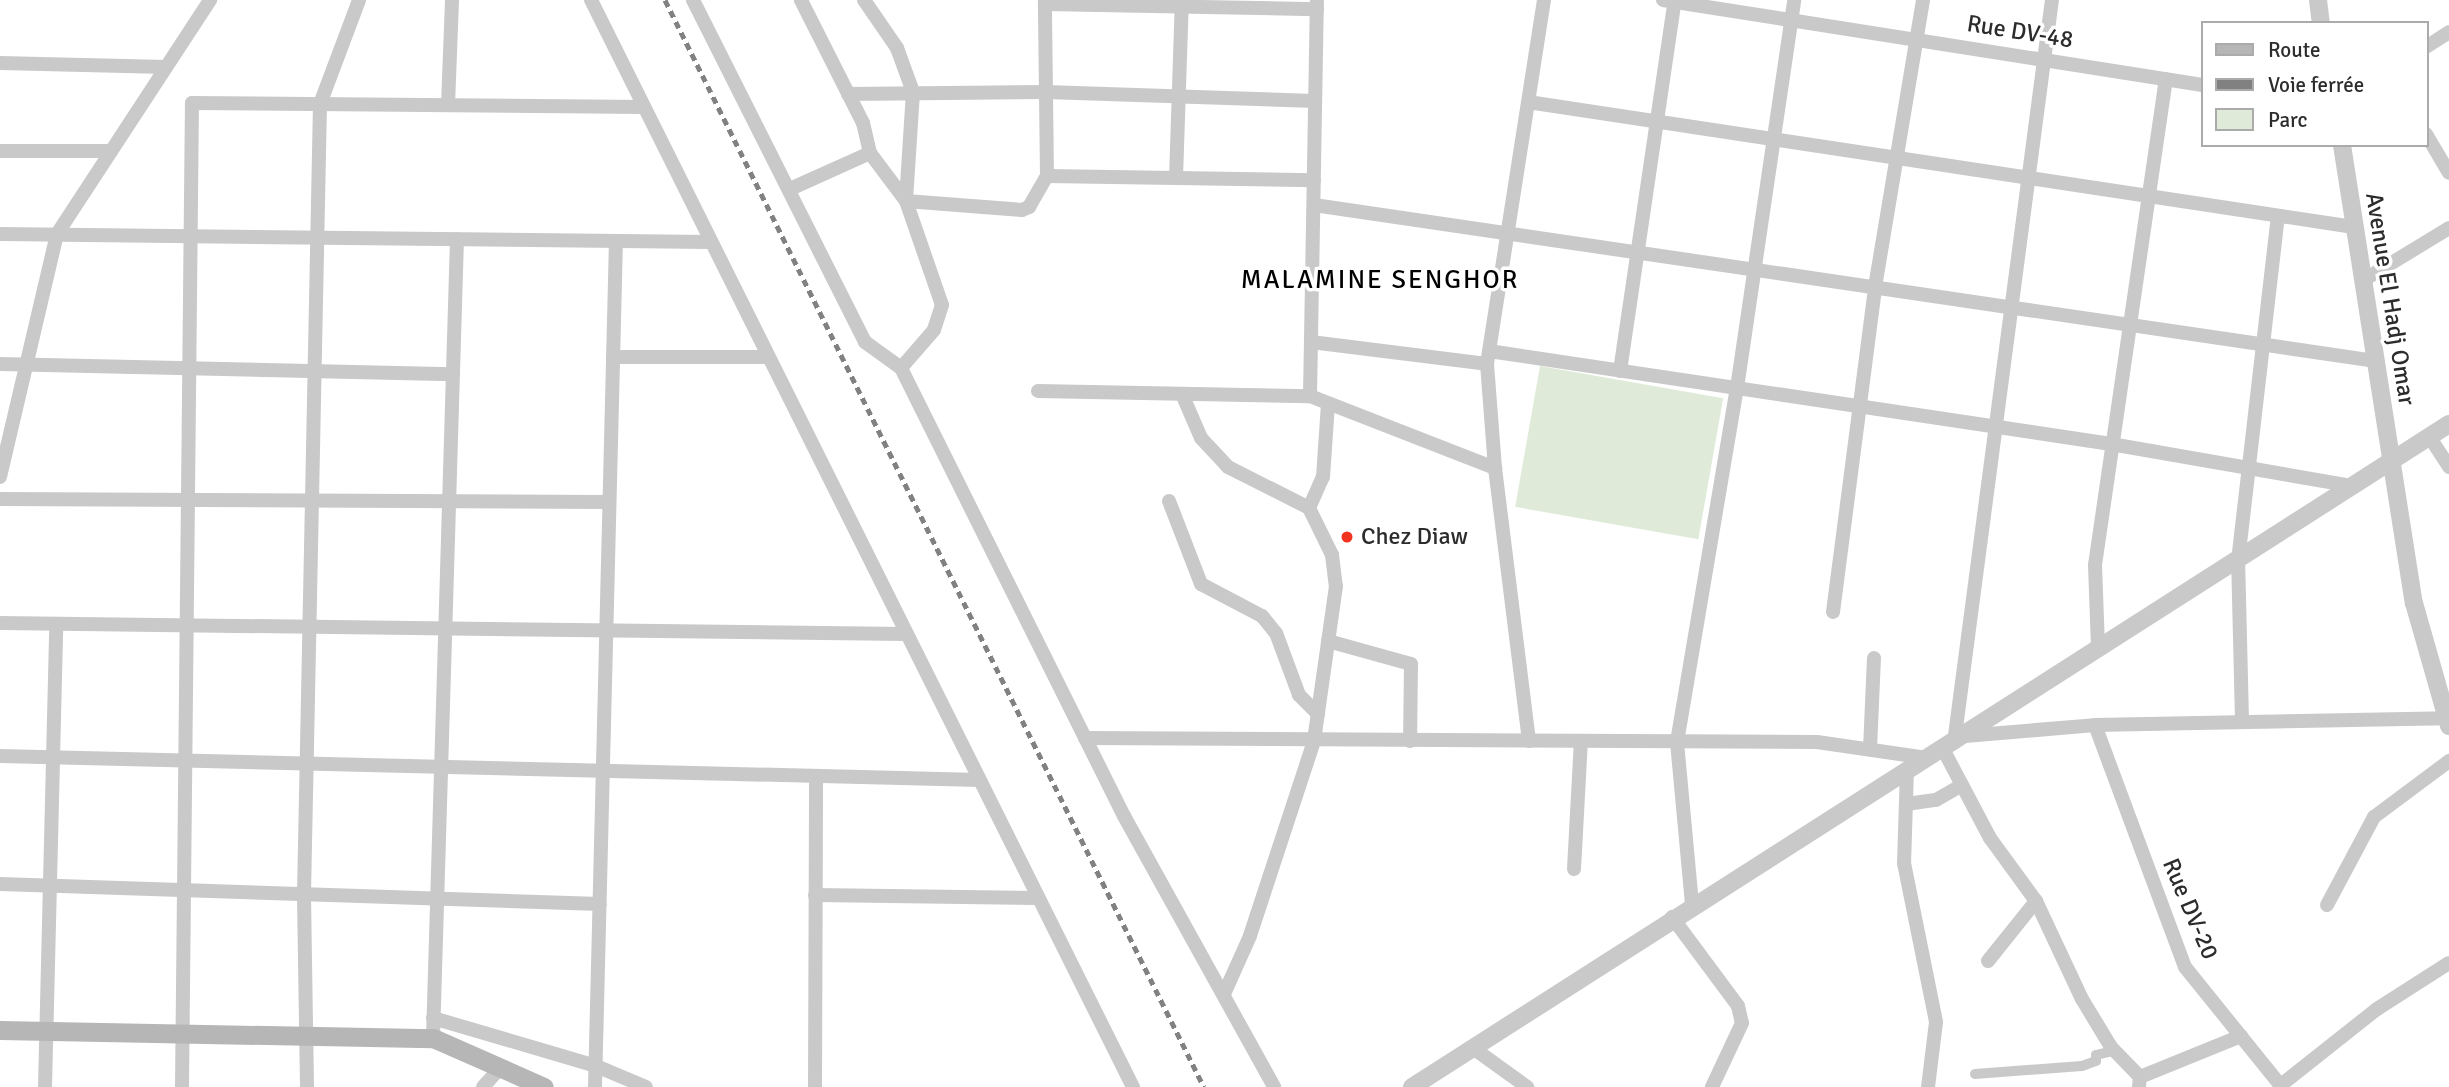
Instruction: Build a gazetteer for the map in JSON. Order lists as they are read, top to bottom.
{
  "streets": {
    "street": ["Rue DV-48", "Avenue El Hadj Omar", "Rue DV-20"]
  },
  "districts": ["MALAMINE SENGHOR"],
  "places": ["Chez Diaw"],
  "legend": ["Route", "Voie ferrée", "Parc"]
}
